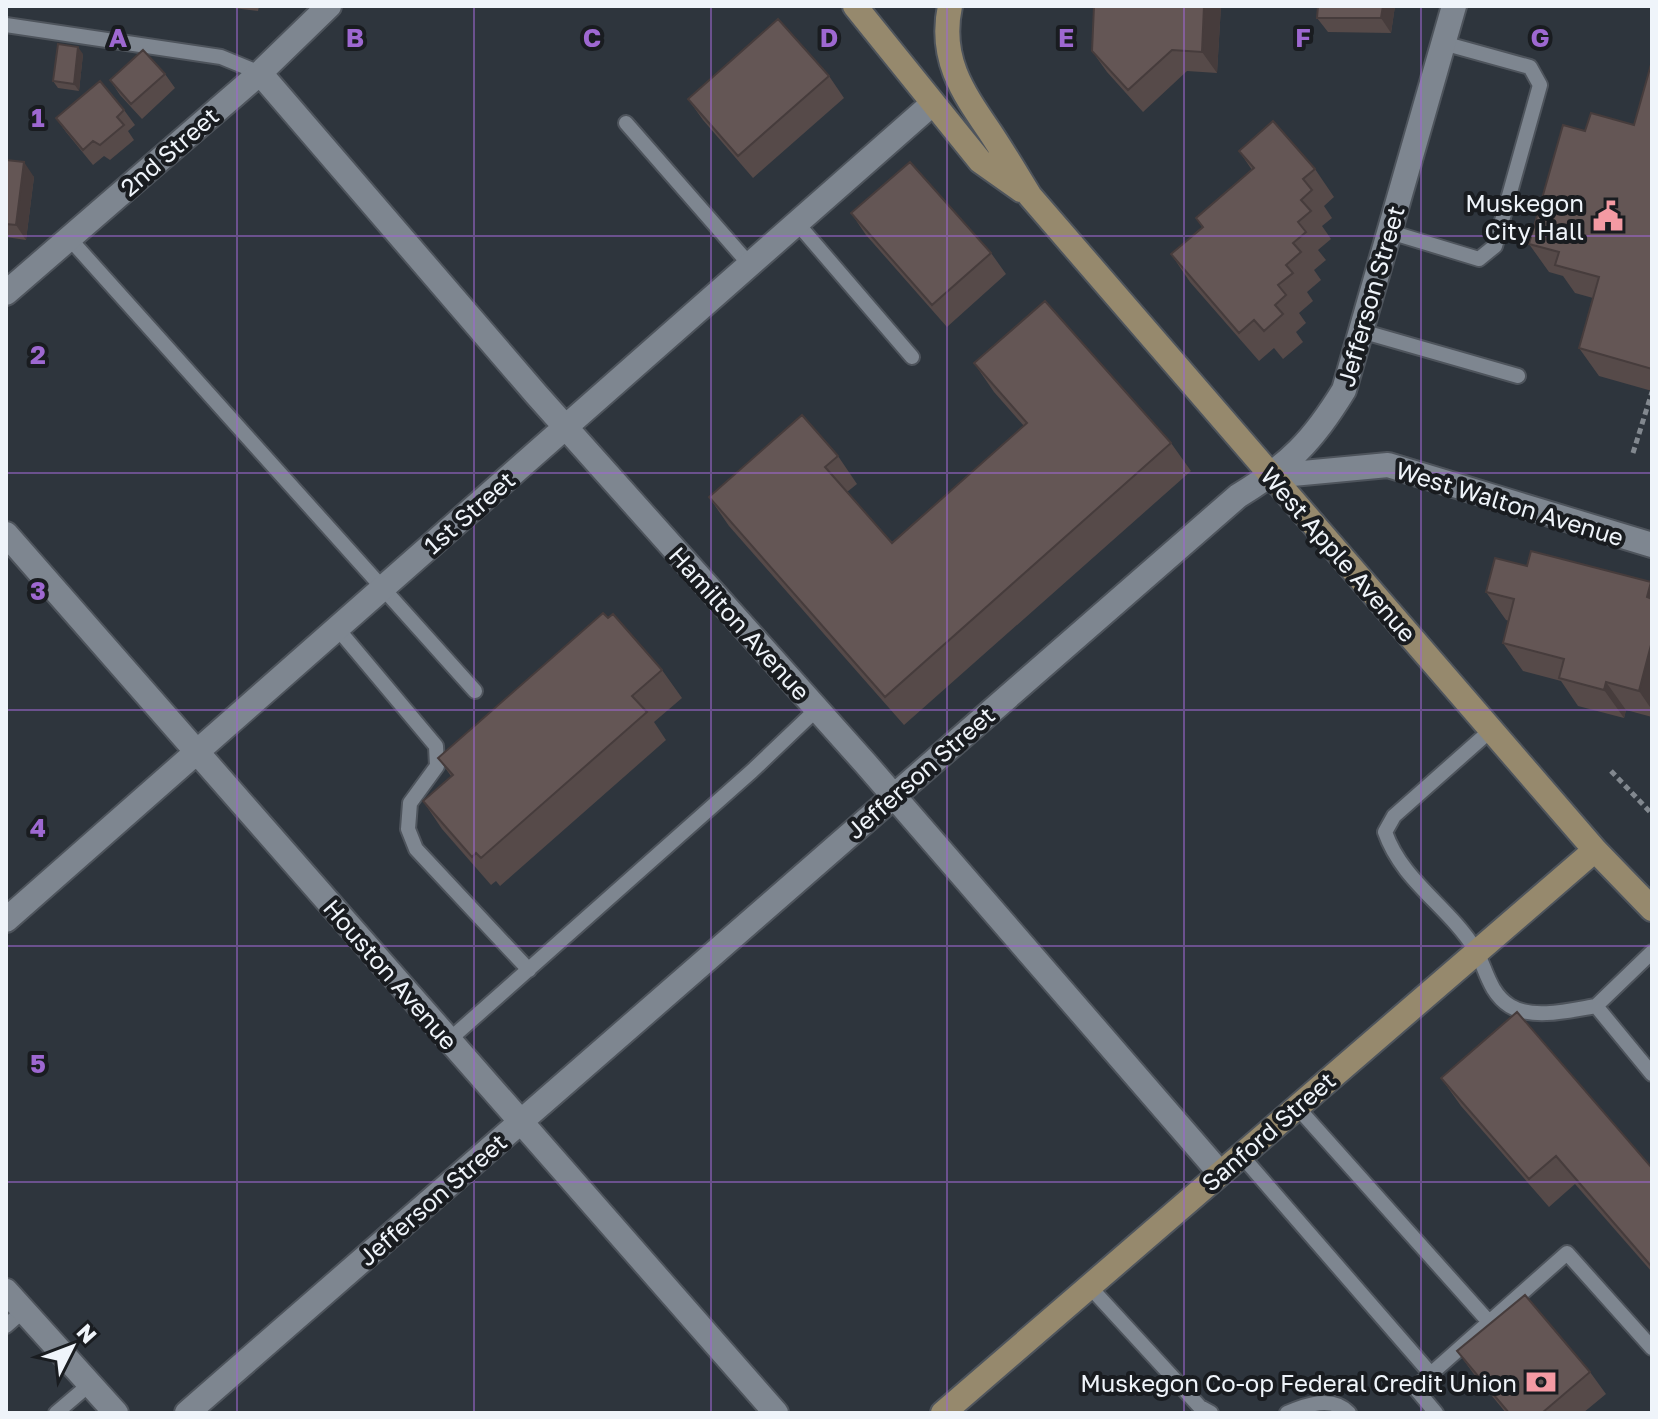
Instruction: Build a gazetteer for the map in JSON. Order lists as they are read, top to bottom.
{
  "streets": {
    "main road": ["West Apple Avenue", "Sanford Street"],
    "street": [
      "2nd Street",
      "Jefferson Street",
      "West Walton Avenue",
      "1st Street",
      "Hamilton Avenue",
      "Houston Avenue"
    ]
  },
  "crossings": [
    ["2nd Street", "Hamilton Avenue"],
    ["Jefferson Street", "West Walton Avenue"],
    ["Jefferson Street", "West Apple Avenue"],
    ["Jefferson Street", "Hamilton Avenue"],
    ["Jefferson Street", "Houston Avenue"],
    ["West Walton Avenue", "West Apple Avenue"],
    ["1st Street", "West Apple Avenue"],
    ["1st Street", "Hamilton Avenue"],
    ["1st Street", "Houston Avenue"],
    ["West Apple Avenue", "Sanford Street"],
    ["Hamilton Avenue", "Sanford Street"]
  ],
  "places": {
    "public building": ["Muskegon City Hall"],
    "bank": ["Muskegon Co-op Federal Credit Union"]
  },
  "north": "top right",
  "grid": {
    "columns": [
      "A",
      "B",
      "C",
      "D",
      "E",
      "F",
      "G"
    ],
    "rows": [
      "1",
      "2",
      "3",
      "4",
      "5"
    ]
  }
}
